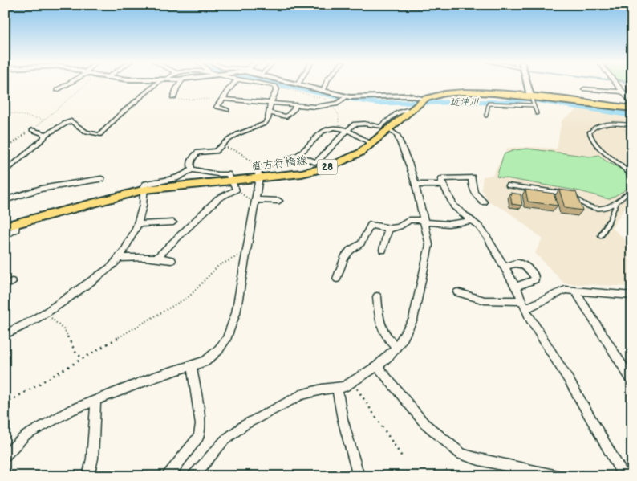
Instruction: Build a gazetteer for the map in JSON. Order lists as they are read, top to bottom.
{
  "streets": {
    "main road": ["直方行橋線", "28"]
  },
  "water": ["近津川"]
}
